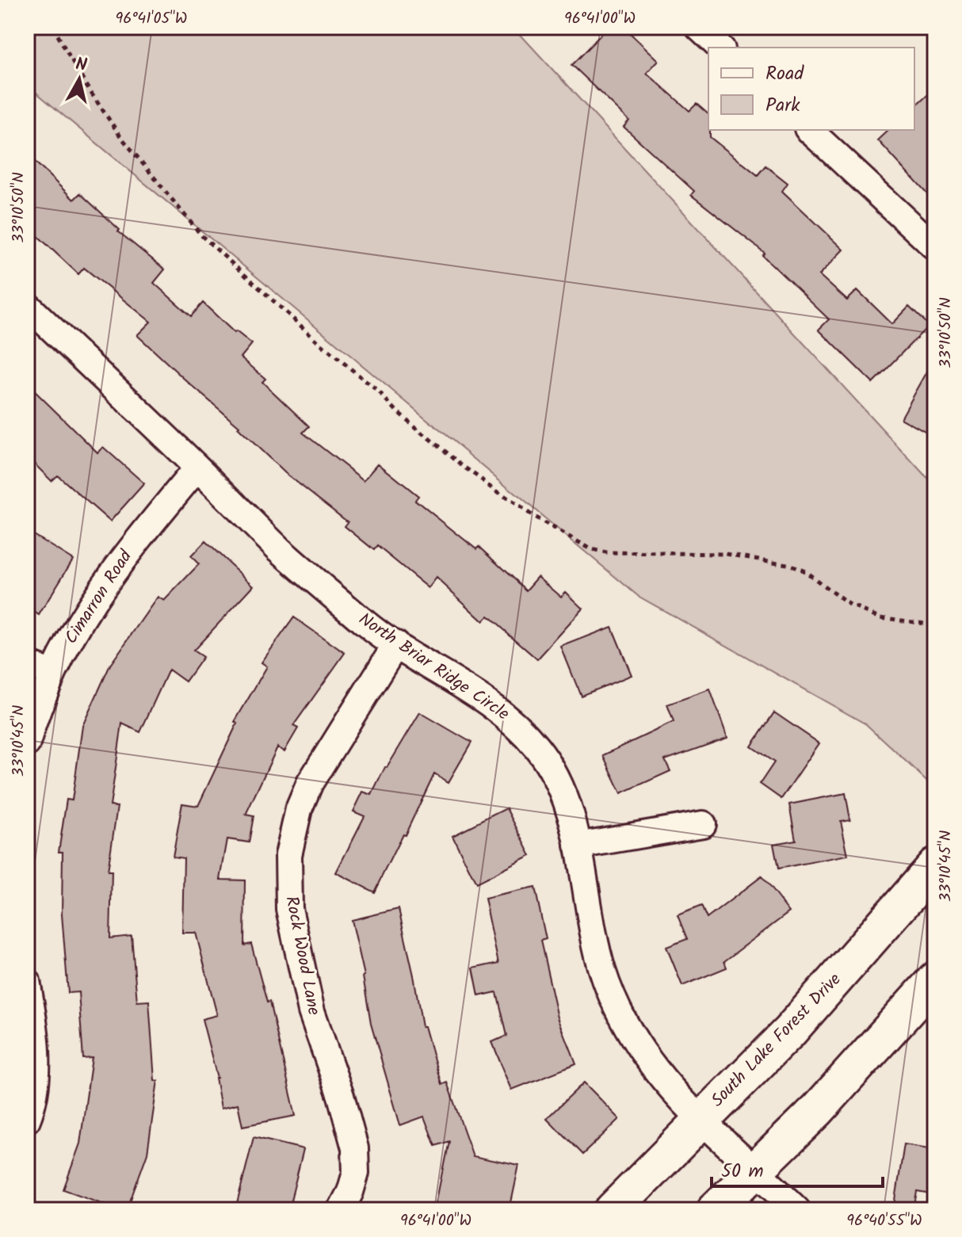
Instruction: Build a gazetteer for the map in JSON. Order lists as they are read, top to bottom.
{
  "streets": {
    "main road": ["South Lake Forest Drive"],
    "street": ["Cimarron Road", "North Briar Ridge Circle", "Rock Wood Lane"]
  },
  "crossings": [
    ["Cimarron Road", "North Briar Ridge Circle"],
    ["North Briar Ridge Circle", "Rock Wood Lane"],
    ["North Briar Ridge Circle", "South Lake Forest Drive"]
  ],
  "legend": ["Road", "Park"],
  "scale_bar": "50 m",
  "north": "top",
  "coordinates": [
    "96°41'05\"W",
    "96°41'00\"W",
    "33°10'50\"N",
    "33°10'45\"N",
    "96°40'55\"W"
  ]
}
